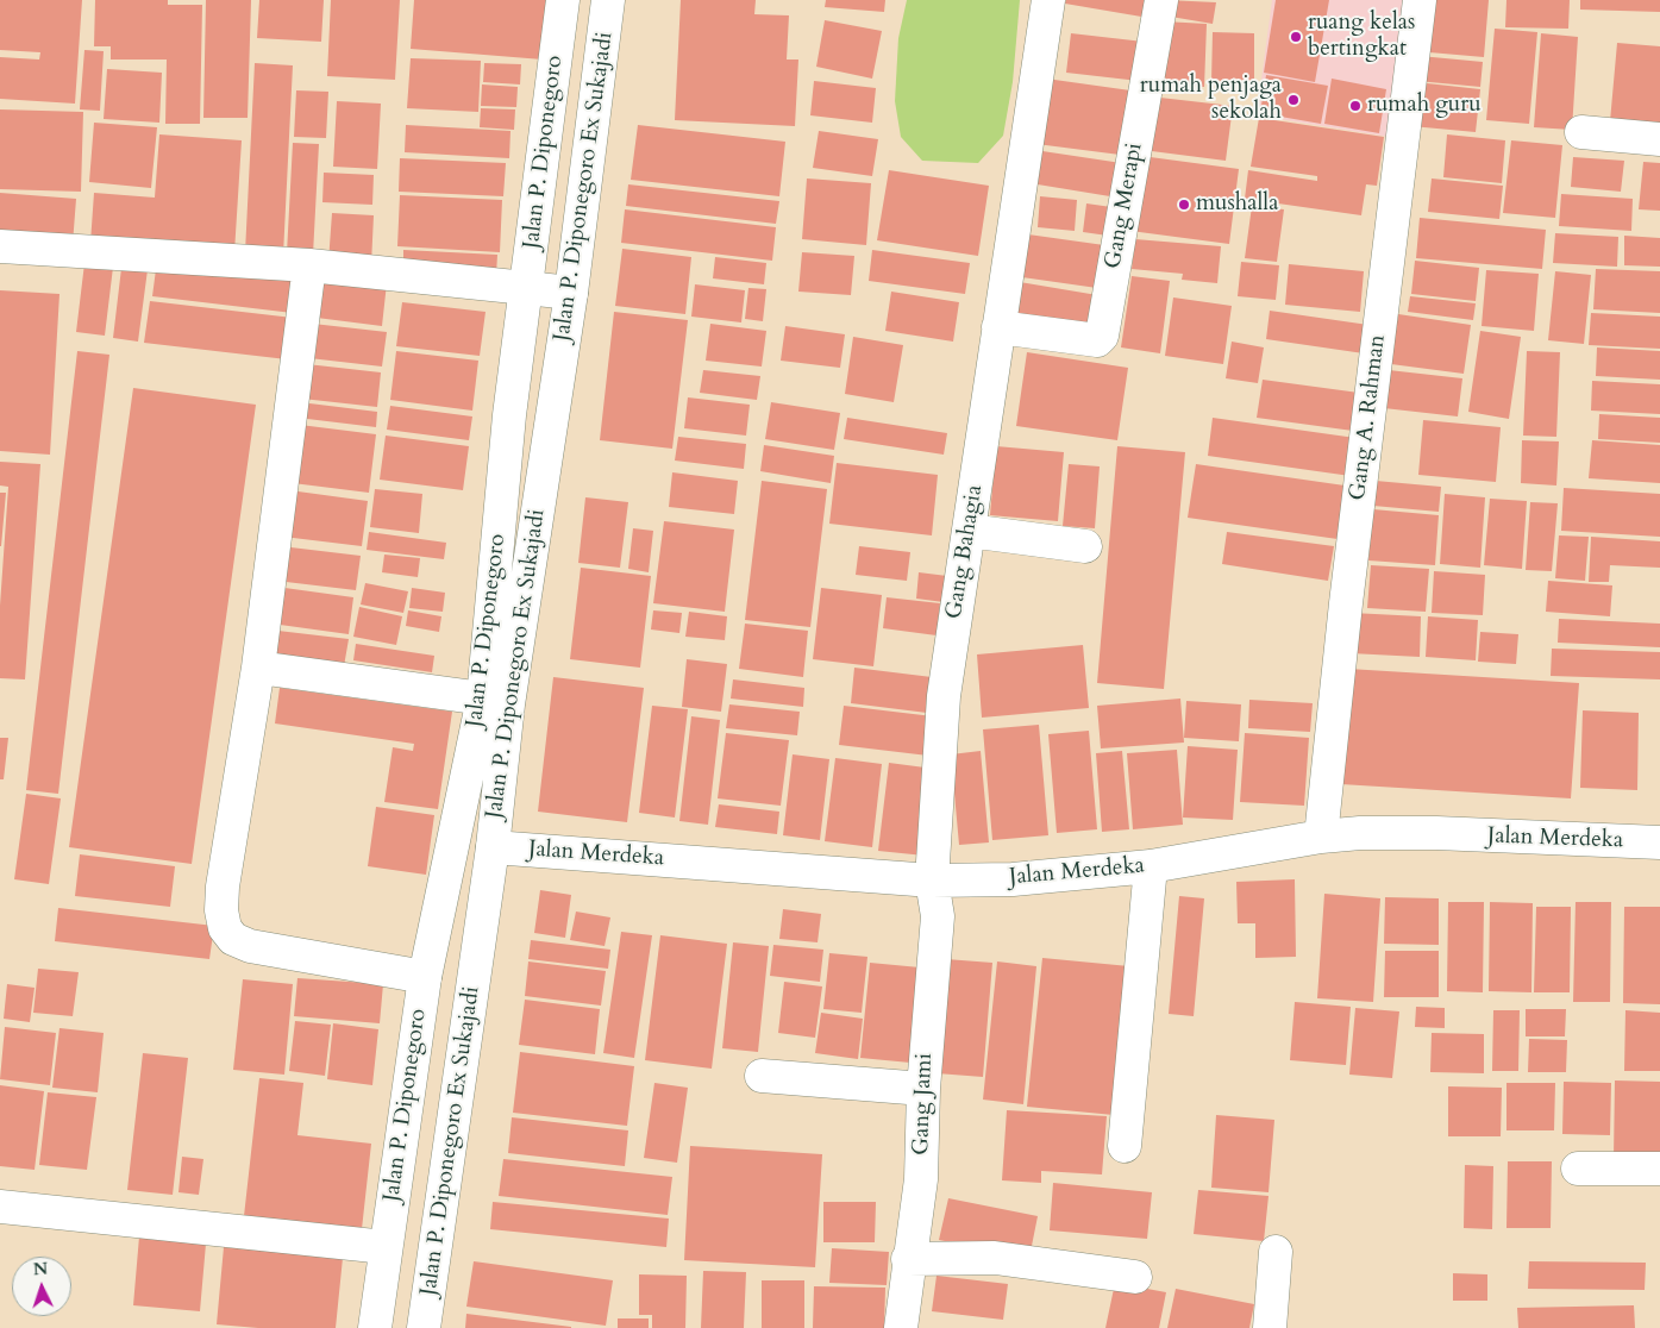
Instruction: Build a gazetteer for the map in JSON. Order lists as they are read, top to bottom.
{
  "streets": {
    "street": [
      "Jalan P. Diponegoro",
      "Jalan P. Diponegoro Ex Sukajadi",
      "Gang Merapi",
      "Gang A. Rahman",
      "Gang Bahagia",
      "Jalan Merdeka",
      "Gang Jami"
    ]
  },
  "crossings": [
    ["Jalan P. Diponegoro Ex Sukajadi", "Jalan Merdeka"],
    ["Gang Merapi", "Gang Bahagia"],
    ["Gang A. Rahman", "Jalan Merdeka"],
    ["Gang Bahagia", "Jalan Merdeka"],
    ["Gang Bahagia", "Gang Jami"],
    ["Jalan Merdeka", "Gang Jami"]
  ],
  "places": [
    "ruang kelas bertingkat",
    "rumah penjaga sekolah",
    "rumah guru",
    "mushalla"
  ],
  "north": "top"
}
